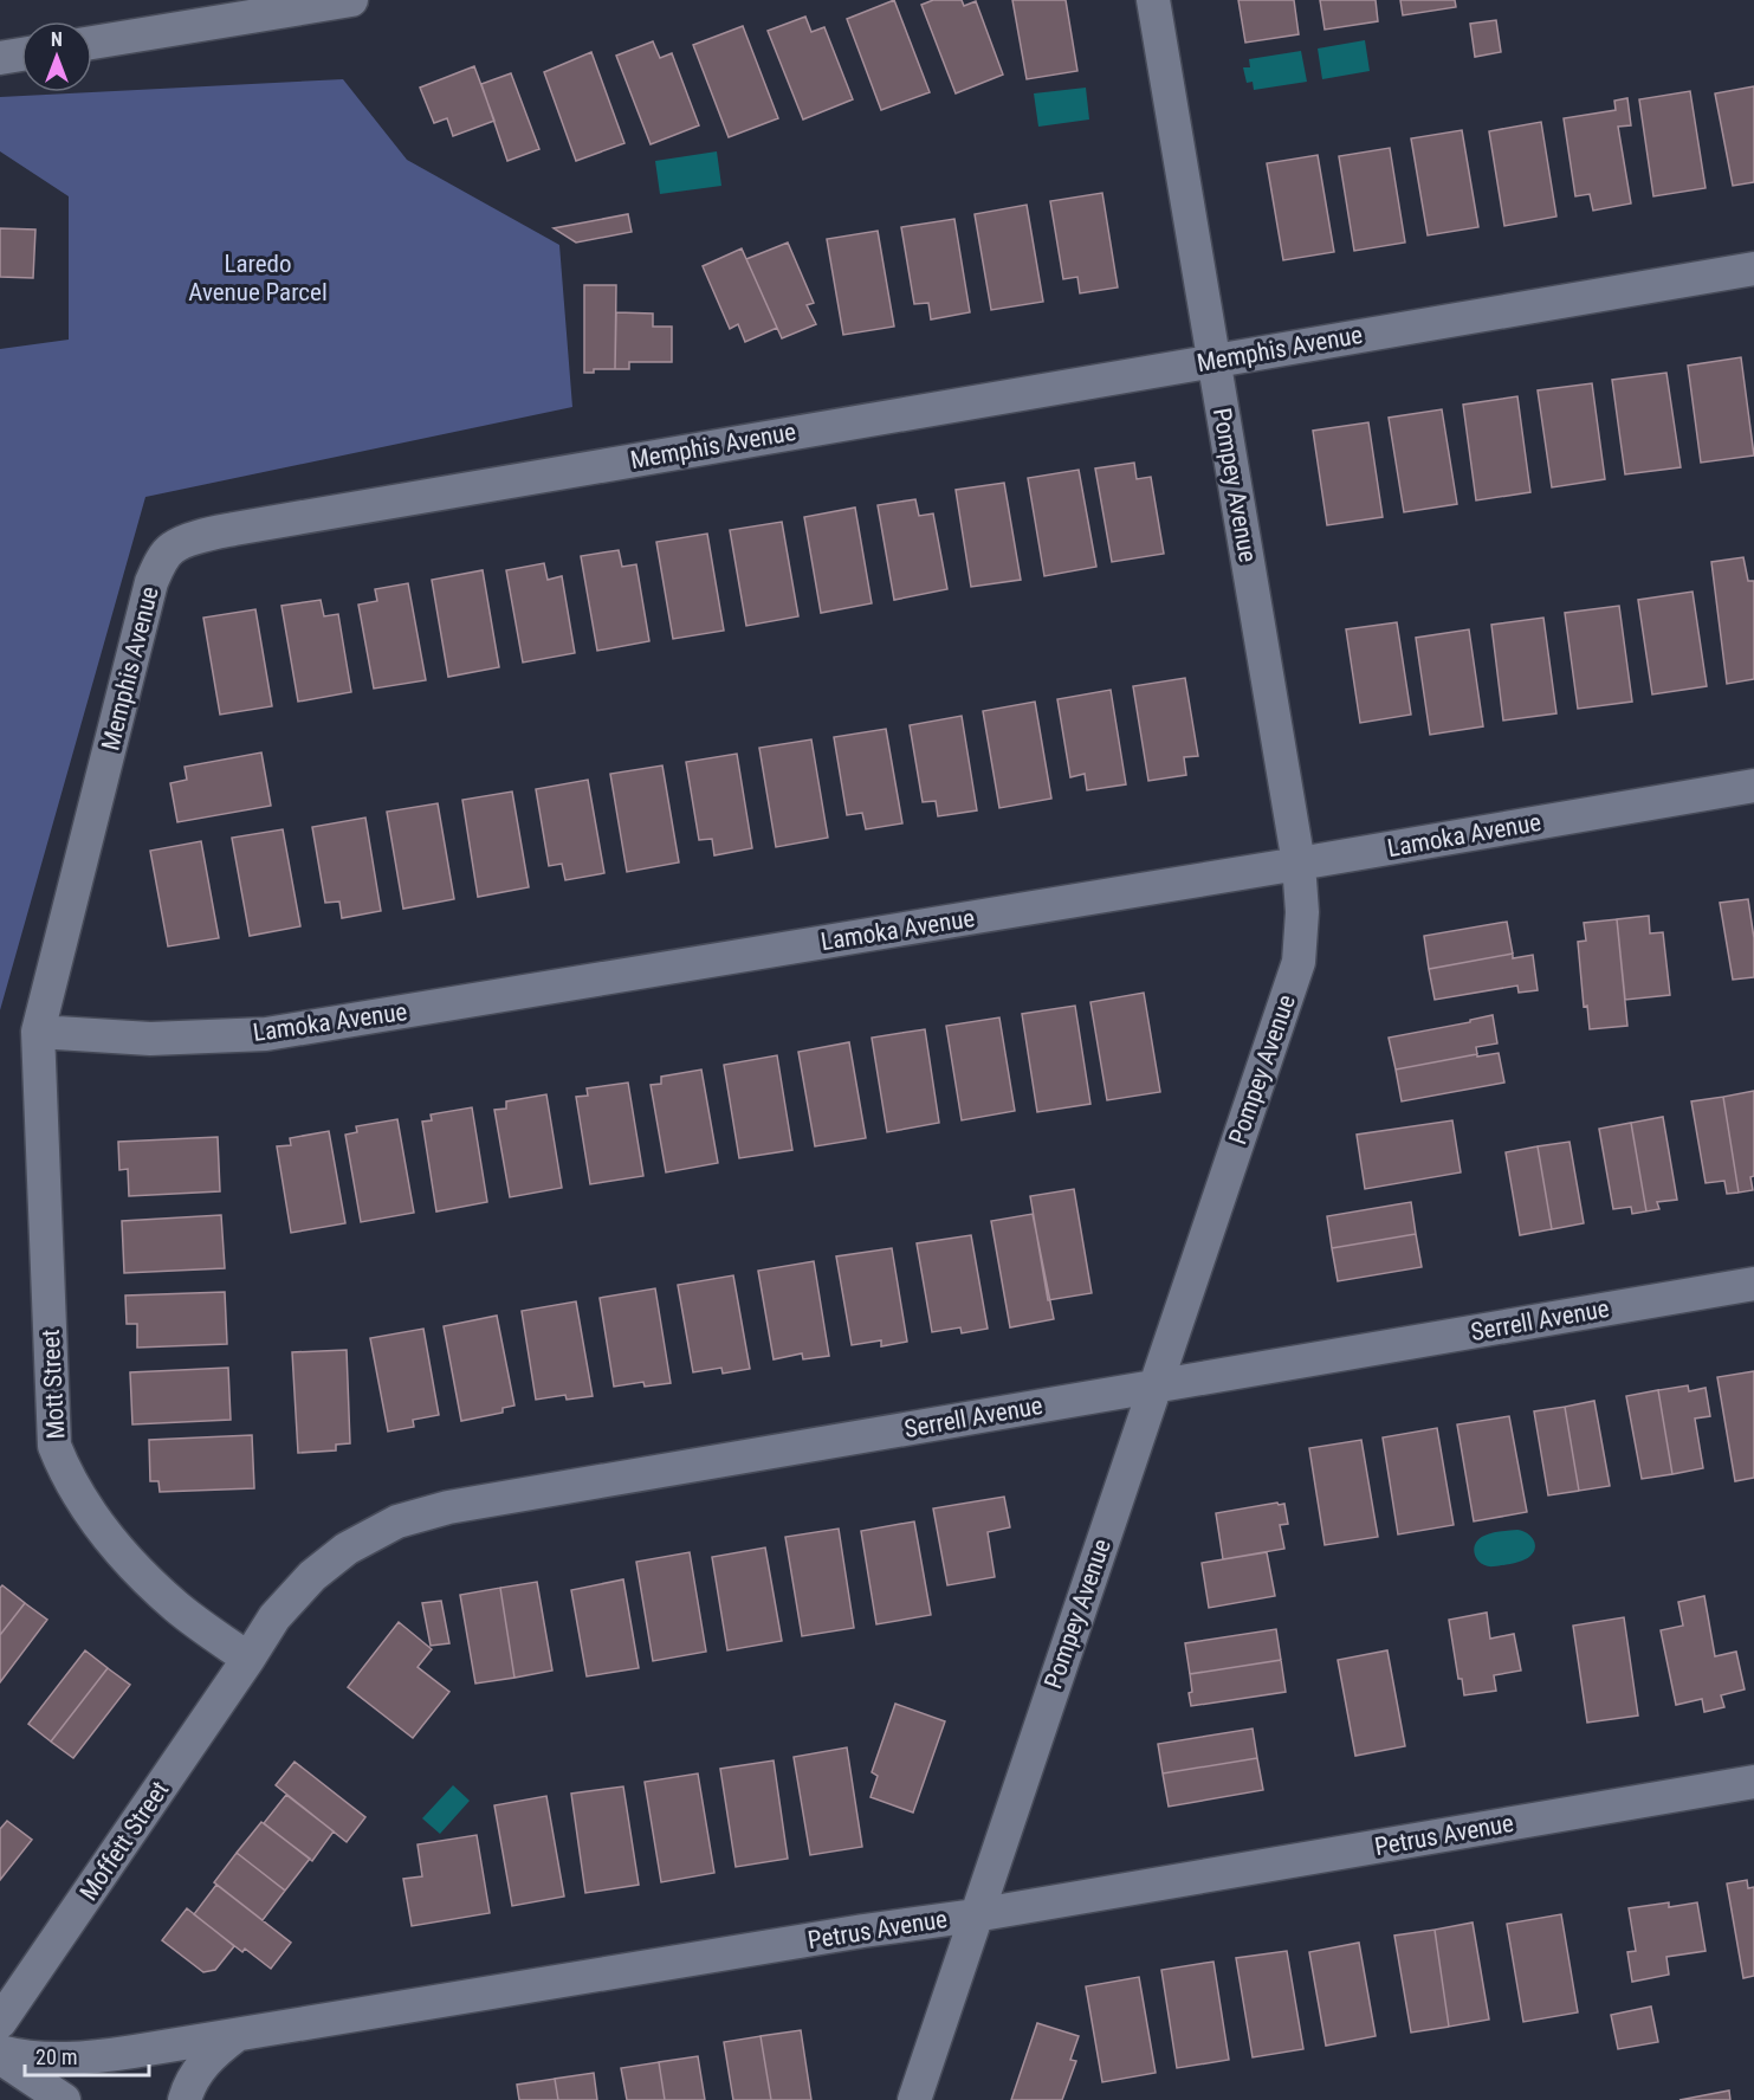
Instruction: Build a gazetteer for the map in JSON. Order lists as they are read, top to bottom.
{
  "streets": {
    "street": [
      "Memphis Avenue",
      "Pompey Avenue",
      "Lamoka Avenue",
      "Serrell Avenue",
      "Mott Street",
      "Petrus Avenue",
      "Moffett Street"
    ]
  },
  "crossings": [
    ["Memphis Avenue", "Pompey Avenue"],
    ["Memphis Avenue", "Lamoka Avenue"],
    ["Memphis Avenue", "Mott Street"],
    ["Pompey Avenue", "Lamoka Avenue"],
    ["Pompey Avenue", "Serrell Avenue"],
    ["Pompey Avenue", "Petrus Avenue"],
    ["Lamoka Avenue", "Mott Street"],
    ["Serrell Avenue", "Mott Street"],
    ["Serrell Avenue", "Moffett Street"],
    ["Mott Street", "Moffett Street"]
  ],
  "parks": ["Laredo Avenue Parcel"],
  "scale_bar": "20 m",
  "north": "top"
}
